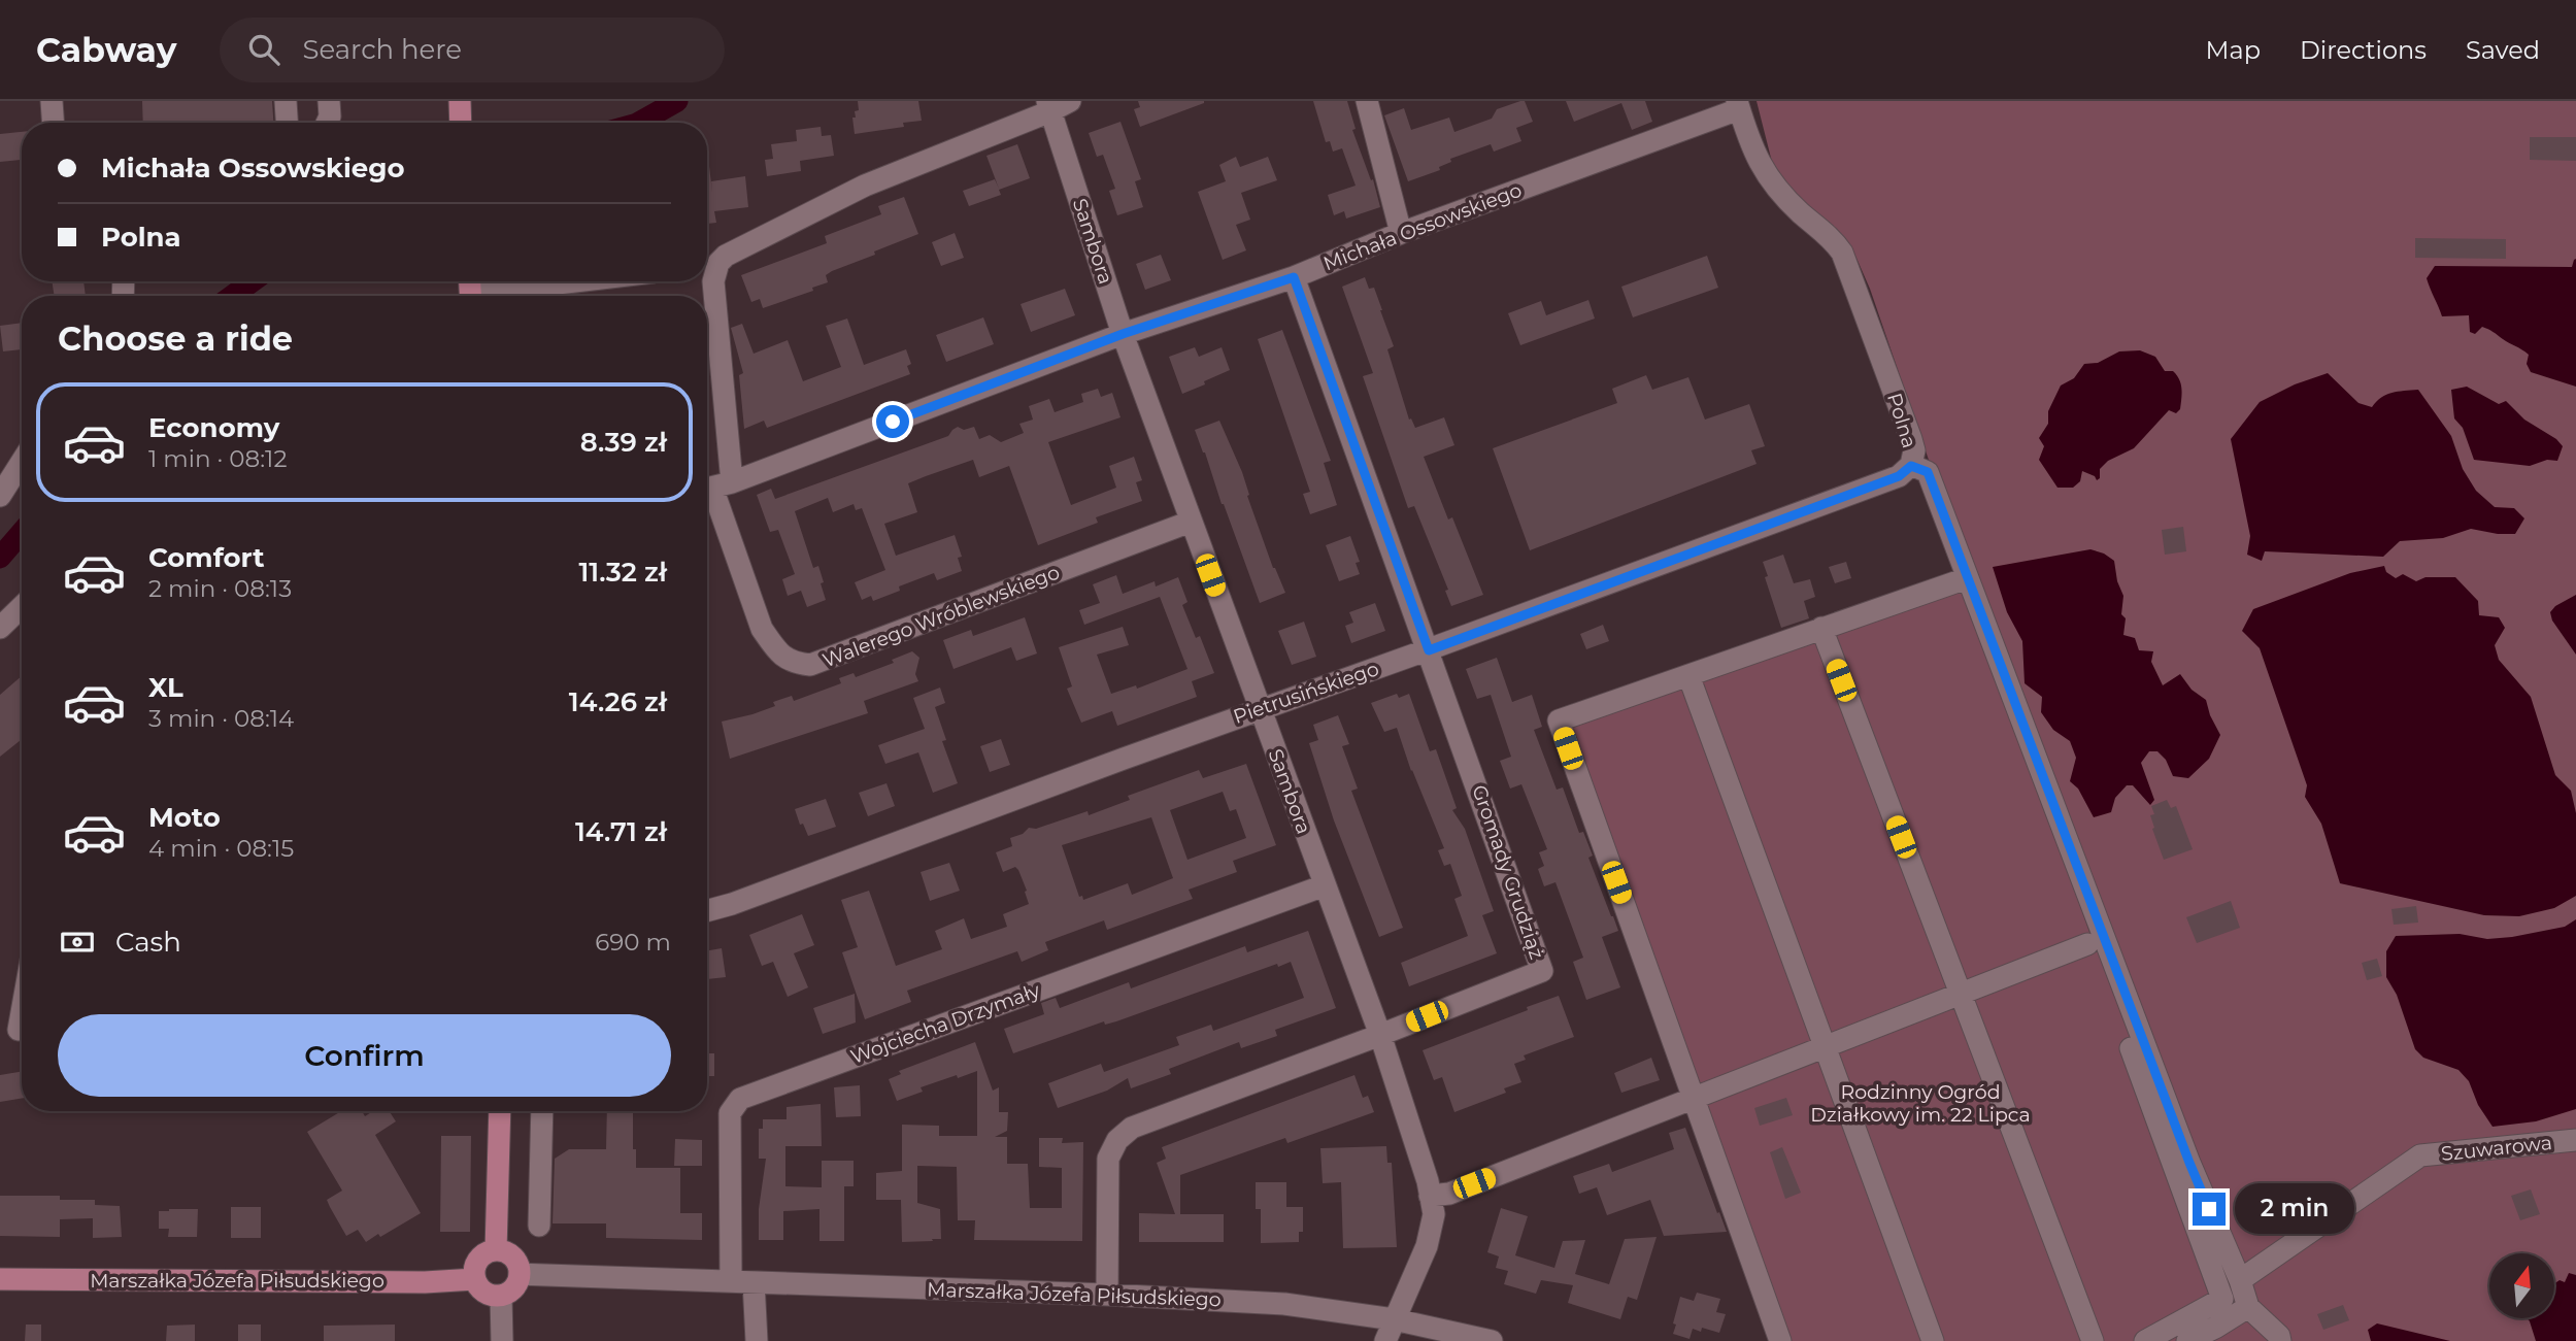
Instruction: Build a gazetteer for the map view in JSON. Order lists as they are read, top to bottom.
{
  "streets": {
    "main road": ["Marszałka Józefa Piłsudskiego"],
    "street": [
      "Michała Ossowskiego",
      "Sambora",
      "Polna",
      "Walerego Wróblewskiego",
      "Pietrusińskiego",
      "Gromady Grudziąż",
      "Wojciecha Drzymały",
      "Szuwarowa"
    ]
  },
  "crossings": [
    ["Michała Ossowskiego", "Sambora"],
    ["Michała Ossowskiego", "Polna"],
    ["Michała Ossowskiego", "Walerego Wróblewskiego"],
    ["Michała Ossowskiego", "Gromady Grudziąż"],
    ["Sambora", "Walerego Wróblewskiego"],
    ["Sambora", "Pietrusińskiego"],
    ["Sambora", "Gromady Grudziąż"],
    ["Sambora", "Wojciecha Drzymały"],
    ["Sambora", "Marszałka Józefa Piłsudskiego"],
    ["Polna", "Pietrusińskiego"],
    ["Polna", "Szuwarowa"],
    ["Pietrusińskiego", "Gromady Grudziąż"],
    ["Gromady Grudziąż", "Marszałka Józefa Piłsudskiego"],
    ["Wojciecha Drzymały", "Marszałka Józefa Piłsudskiego"]
  ],
  "parks": ["Rodzinny Ogród Działkowy im. 22 Lipca"],
  "north": "top",
  "page": {
    "header": "Cabway",
    "search": "Search here",
    "nav": ["Map", "Directions", "Saved"],
    "banner": ["Michała Ossowskiego", "Polna"],
    "heading": "Choose a ride",
    "list": [
      {
        "name": "Economy",
        "note": "1 min · 08:12",
        "value": "8.39 zł"
      },
      {
        "name": "Comfort",
        "note": "2 min · 08:13",
        "value": "11.32 zł"
      },
      {
        "name": "XL",
        "note": "3 min · 08:14",
        "value": "14.26 zł"
      },
      {
        "name": "Moto",
        "note": "4 min · 08:15",
        "value": "14.71 zł"
      }
    ],
    "pay": ["Cash", "690 m"],
    "buttons": "Confirm",
    "bubble": "2 min"
  }
}
